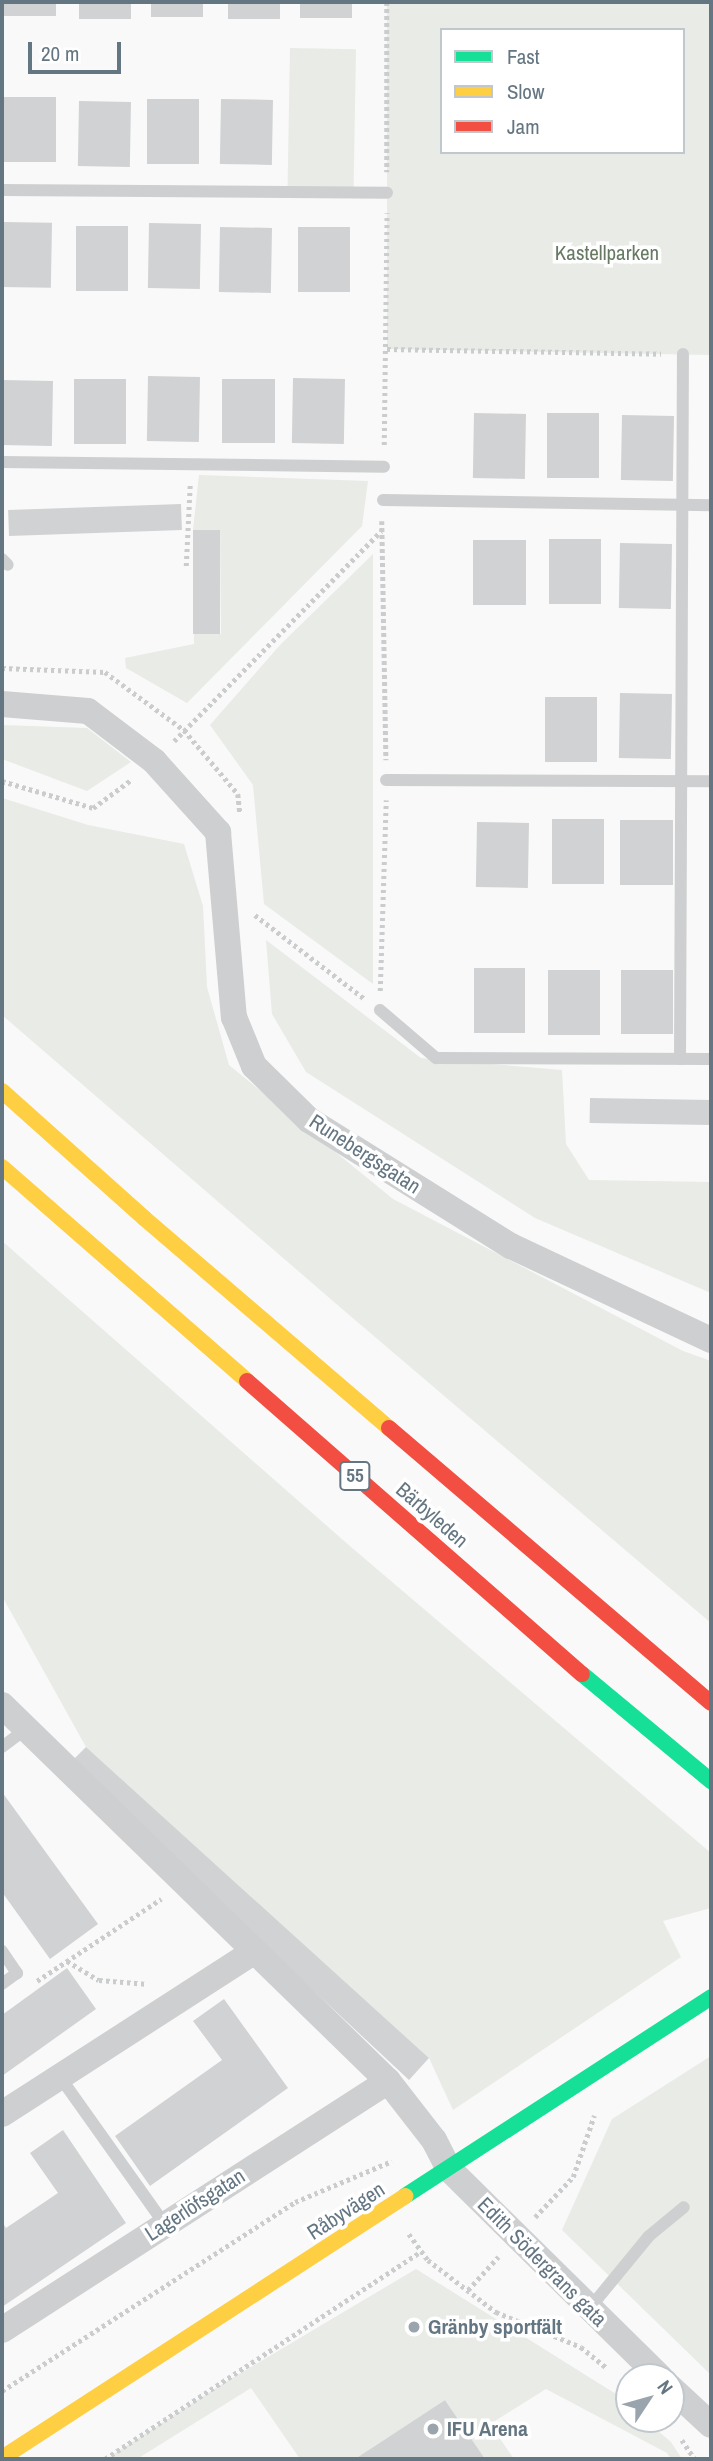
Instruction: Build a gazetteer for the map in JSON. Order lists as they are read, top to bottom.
{
  "streets": {
    "main road": ["55", "Bärbyleden", "Råbyvägen"],
    "street": ["Runebergsgatan", "Lagerlöfsgatan", "Edith Södergrans gata"]
  },
  "crossings": [
    ["Råbyvägen", "Edith Södergrans gata"]
  ],
  "parks": ["Kastellparken"],
  "places": ["Gränby sportfält", "IFU Arena"],
  "legend": ["Fast", "Slow", "Jam"],
  "scale_bar": "20 m",
  "north": "top right"
}
